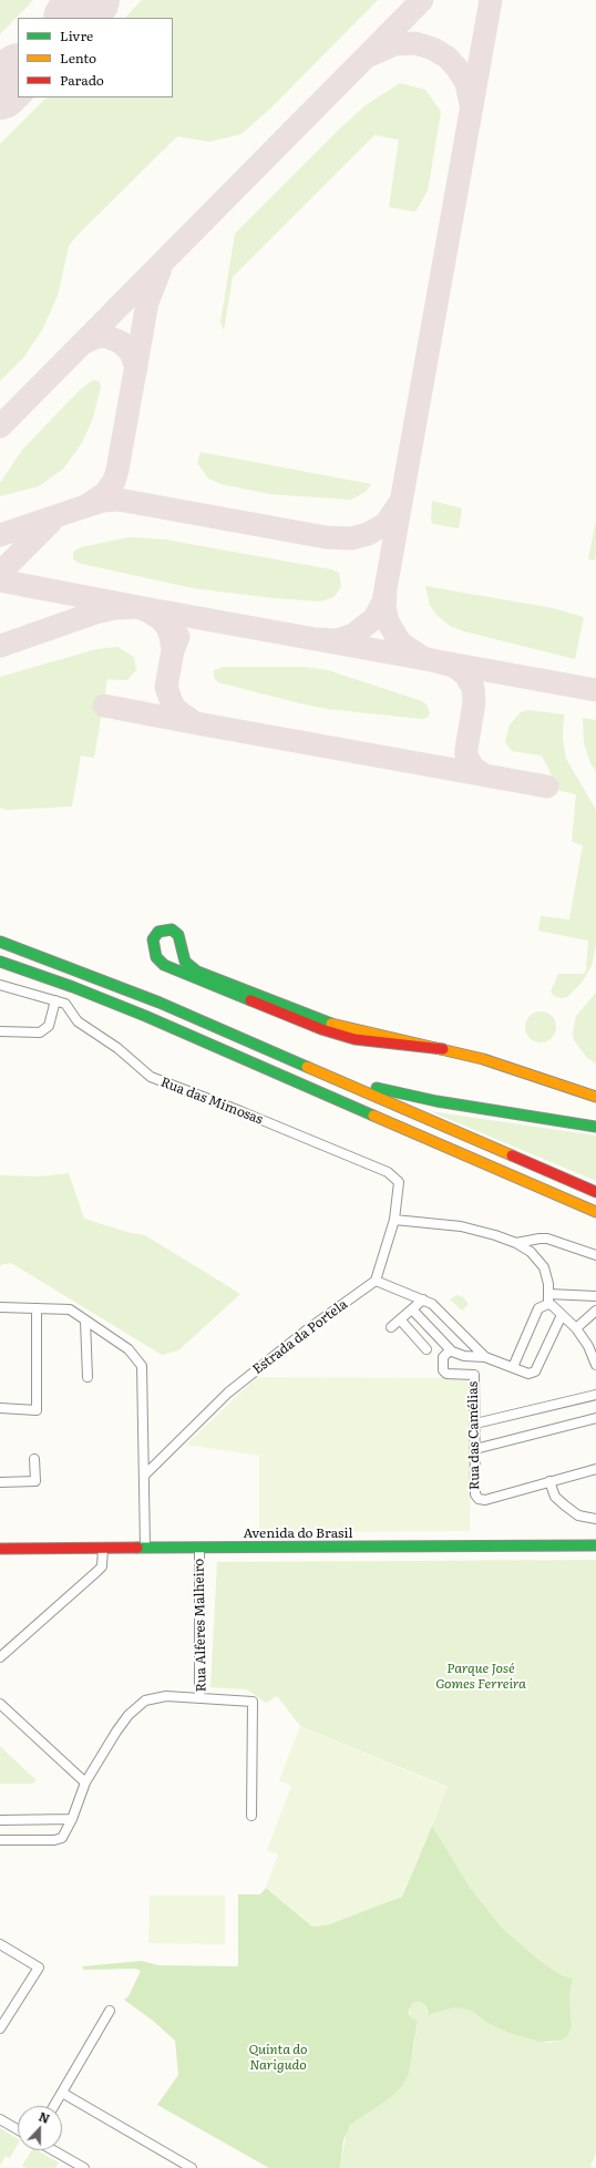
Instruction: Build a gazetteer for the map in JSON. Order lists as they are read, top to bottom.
{
  "streets": {
    "main road": ["Avenida do Brasil"],
    "street": [
      "Rua das Mimosas",
      "Estrada da Portela",
      "Rua das Camélias",
      "Rua Alferes Malheiro"
    ]
  },
  "crossings": [
    ["Avenida do Brasil", "Rua Alferes Malheiro"]
  ],
  "parks": ["Parque José Gomes Ferreira", "Quinta do Narigudo"],
  "legend": ["Livre", "Lento", "Parado"],
  "north": "top"
}
